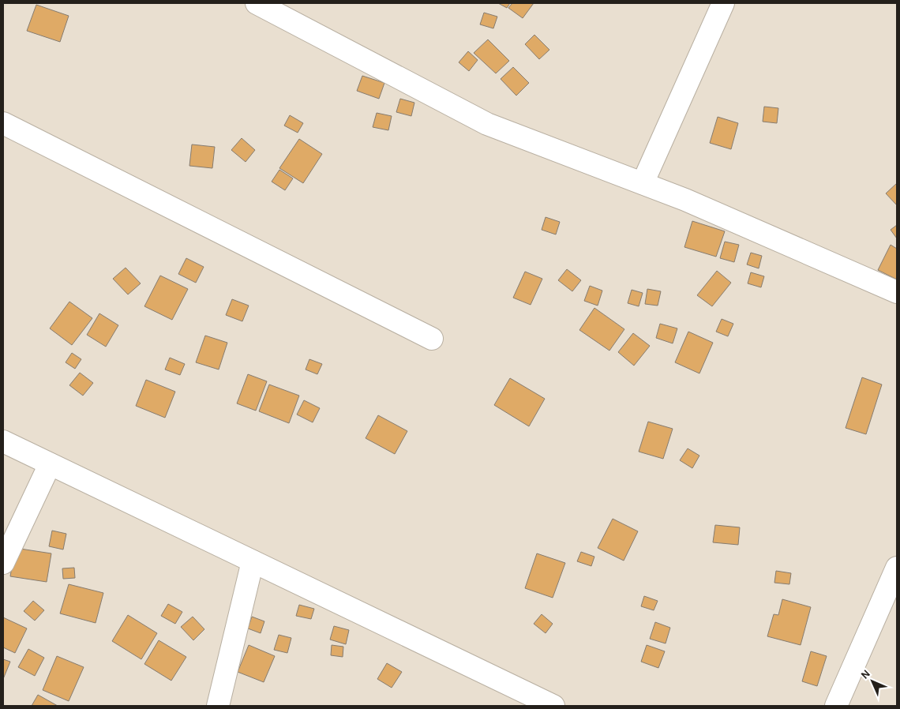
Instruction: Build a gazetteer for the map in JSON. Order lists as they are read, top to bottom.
{
  "north": "top left"
}
